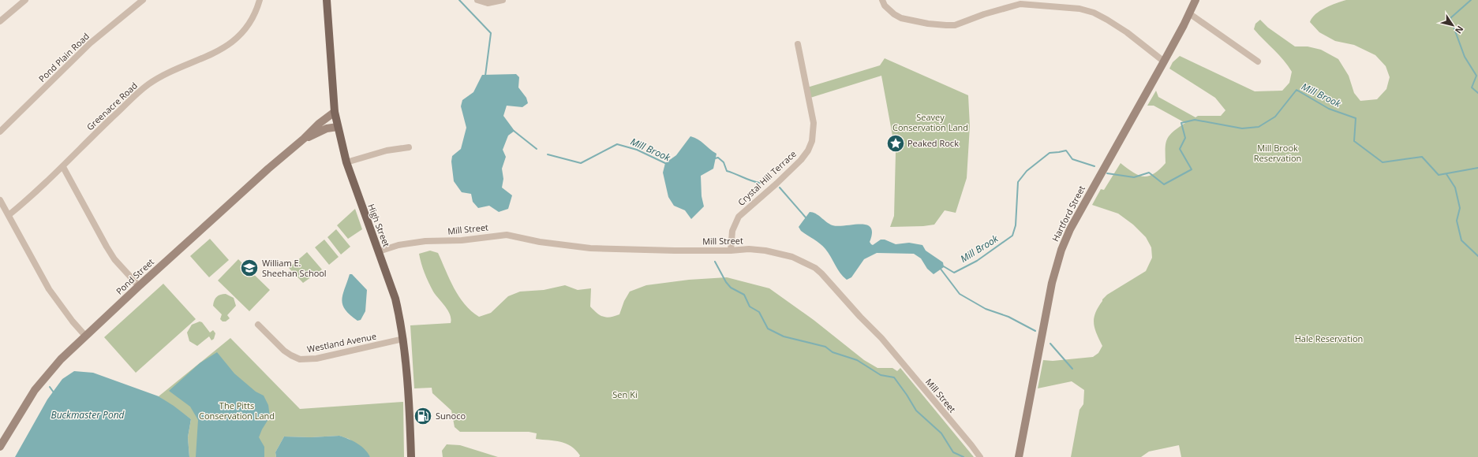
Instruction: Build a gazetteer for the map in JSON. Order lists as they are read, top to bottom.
{
  "streets": {
    "main road": ["High Street"],
    "street": [
      "Pond Plain Road",
      "Greenacre Road",
      "Crystal Hill Terrace",
      "Hartford Street",
      "Mill Street",
      "Pond Street",
      "Westland Avenue"
    ]
  },
  "crossings": [
    ["Crystal Hill Terrace", "Mill Street"],
    ["High Street", "Mill Street"],
    ["High Street", "Pond Street"],
    ["High Street", "Westland Avenue"]
  ],
  "water": ["Mill Brook", "Buckmaster Pond"],
  "parks": [
    "Seavey Conservation Land",
    "Mill Brook Reservation",
    "Hale Reservation",
    "Sen Ki",
    "The Pitts Conservation Land"
  ],
  "places": {
    "place": ["Peaked Rock"],
    "school or university": ["William E. Sheehan School"],
    "fuel station": ["Sunoco"]
  },
  "north": "bottom right"
}
